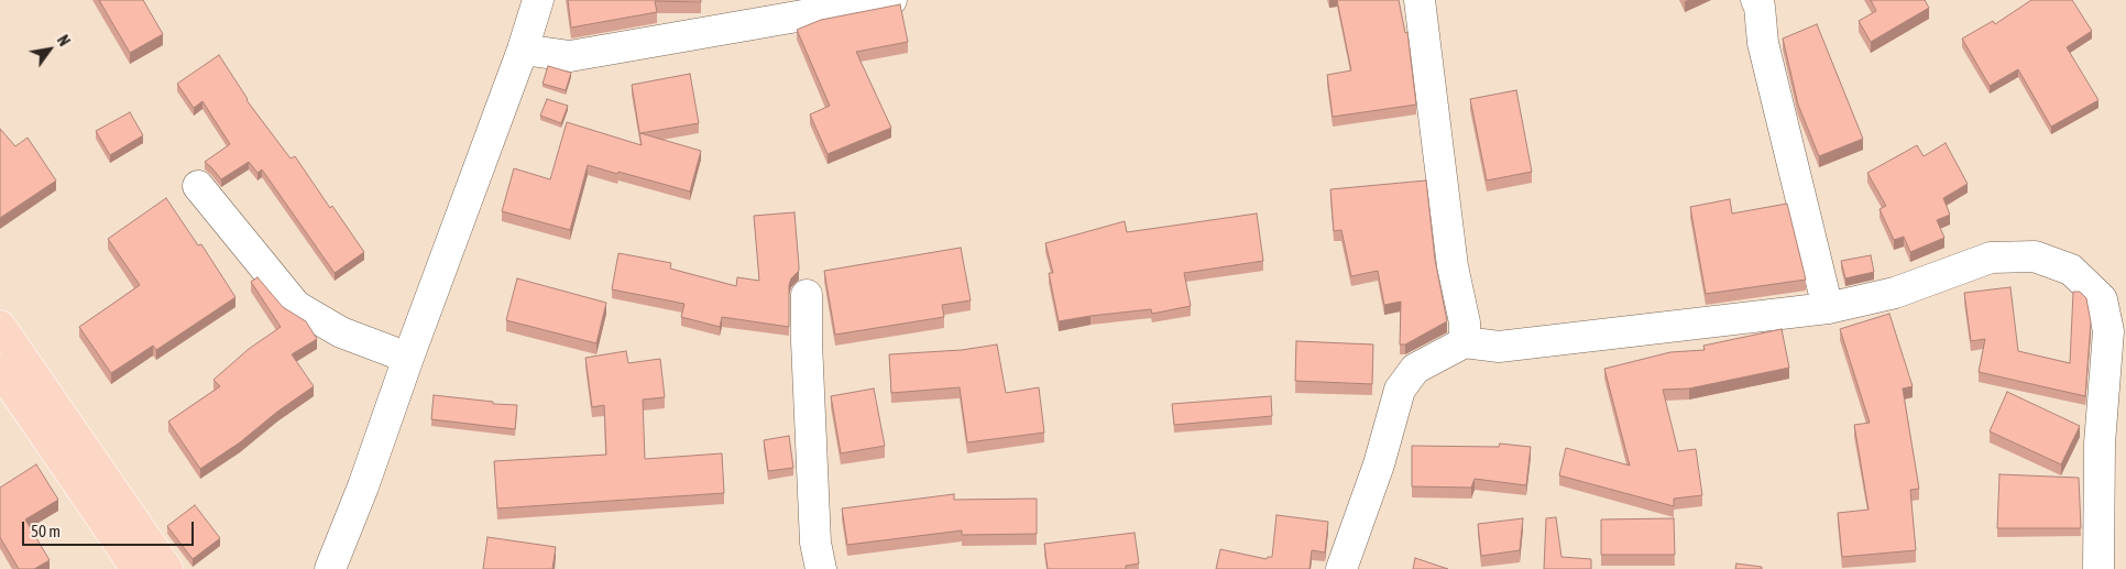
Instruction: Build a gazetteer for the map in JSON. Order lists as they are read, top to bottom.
{
  "scale_bar": "50 m",
  "north": "top right"
}
